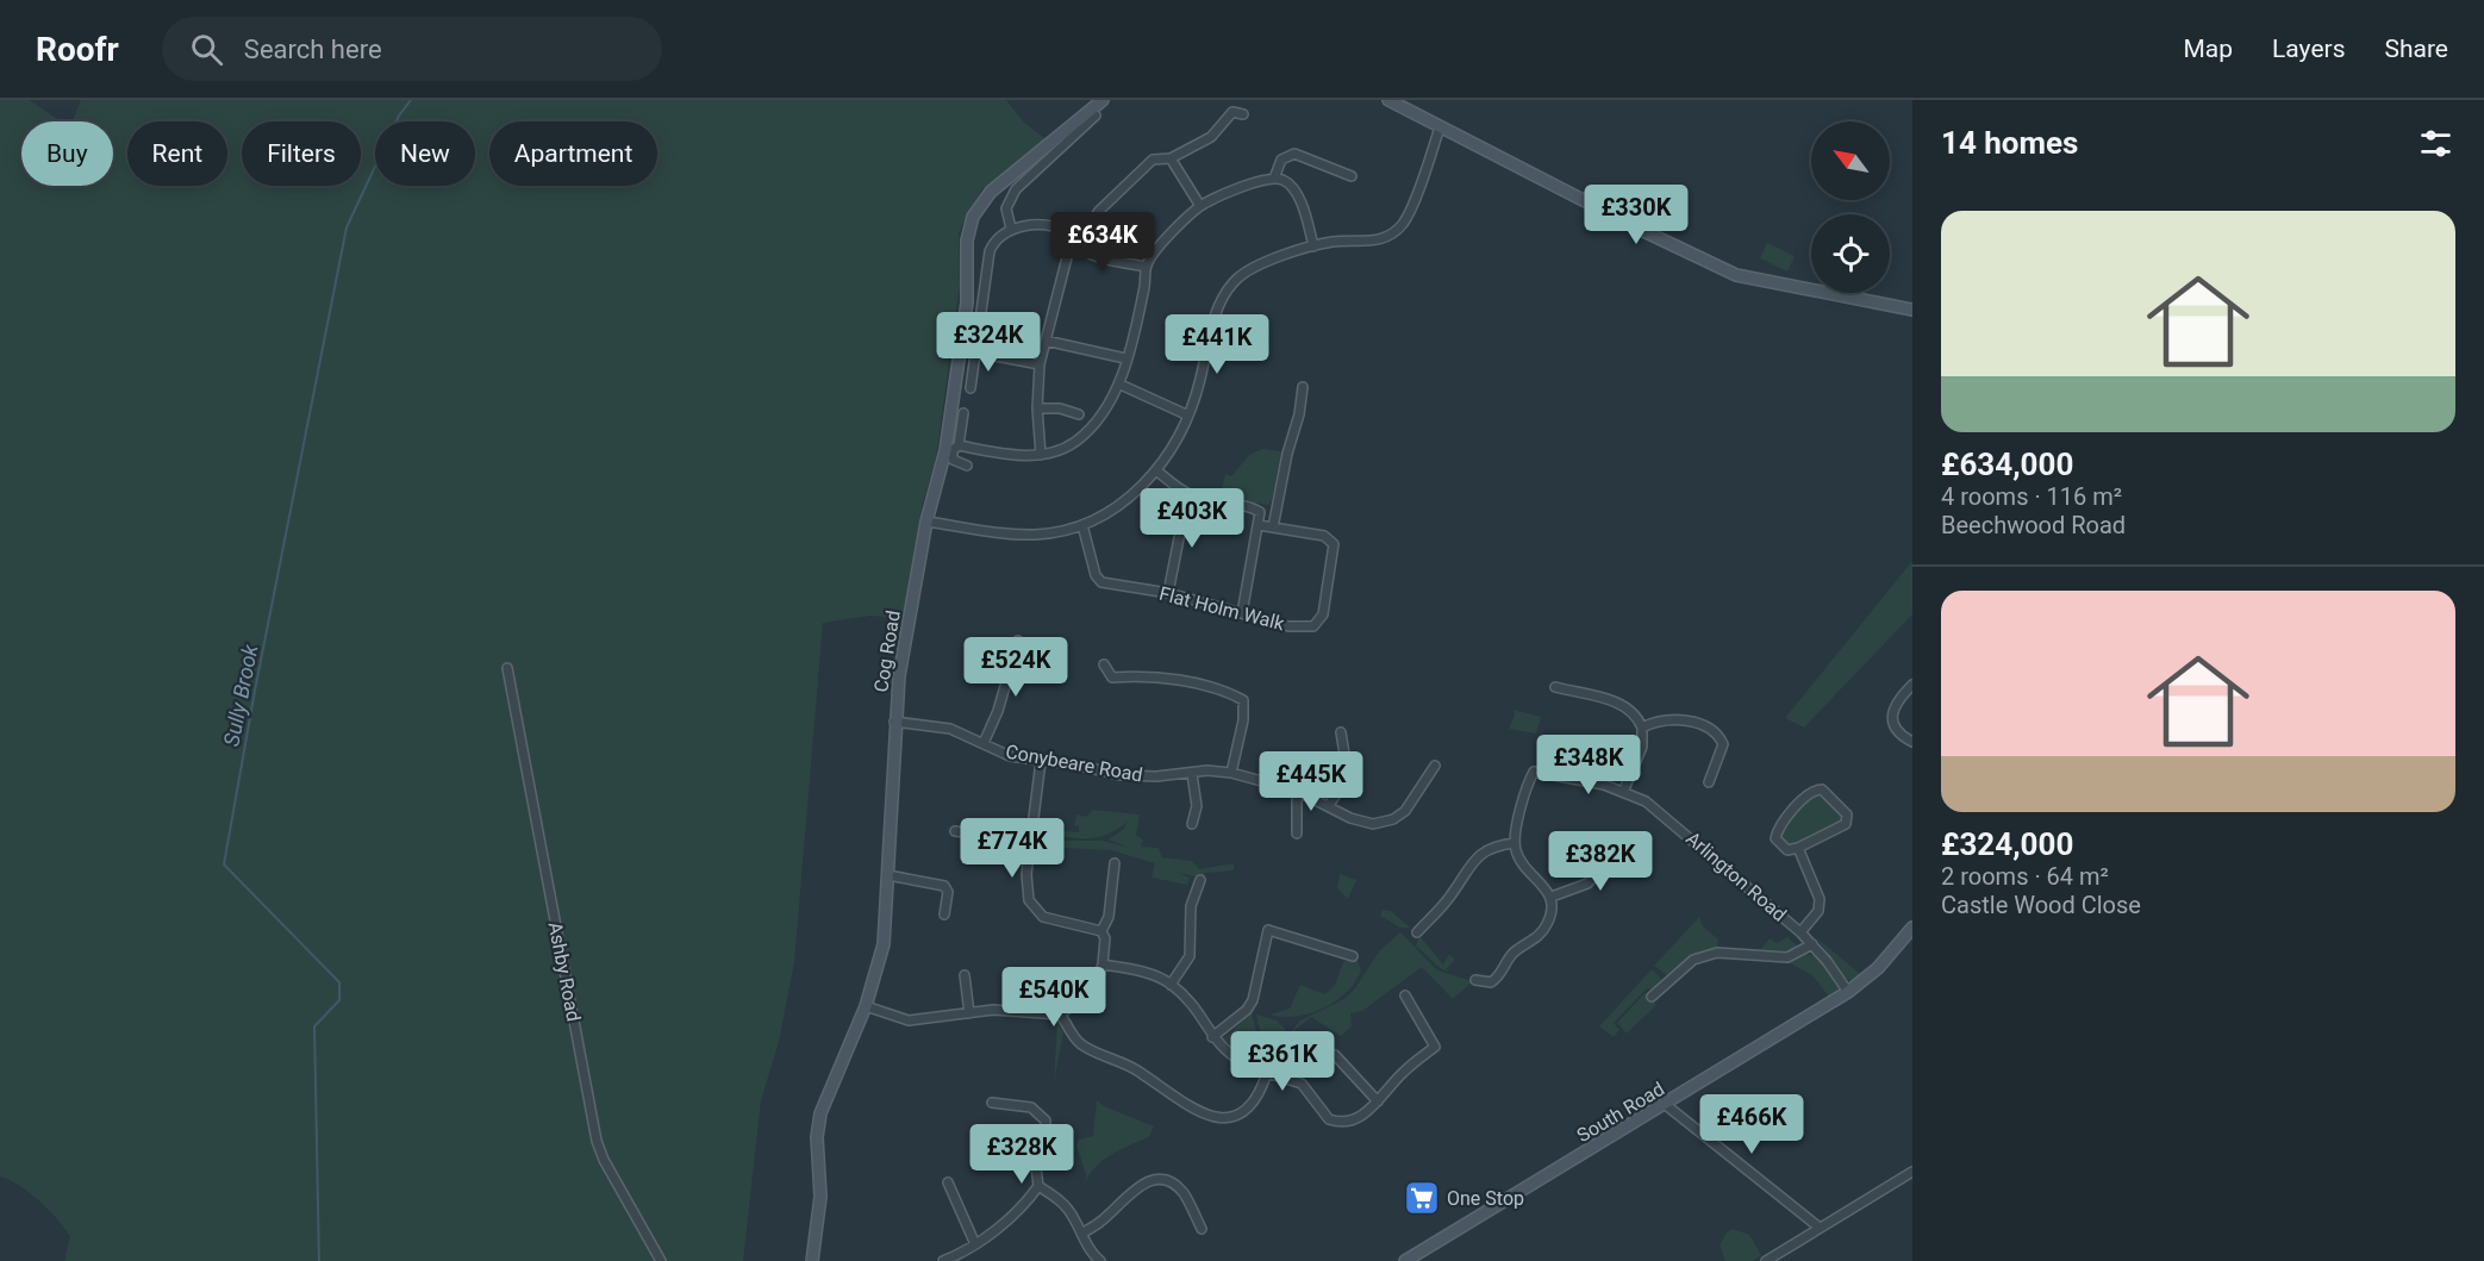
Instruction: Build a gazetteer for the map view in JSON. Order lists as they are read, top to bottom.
{
  "streets": {
    "street": [
      "Flat Holm Walk",
      "Cog Road",
      "Conybeare Road",
      "Arlington Road",
      "Ashby Road",
      "South Road"
    ]
  },
  "crossings": [
    ["Cog Road", "Conybeare Road"],
    ["Arlington Road", "South Road"]
  ],
  "water": ["Sully Brook"],
  "places": {
    "supermarket": ["One Stop"]
  },
  "north": "top left",
  "page": {
    "header": "Roofr",
    "search": "Search here",
    "nav": ["Map", "Layers", "Share"],
    "heading": "14 homes",
    "chip": [
      "Buy",
      "Rent",
      "Filters",
      "New",
      "Apartment"
    ],
    "price": [
      "£330K",
      "£634K",
      "£324K",
      "£441K",
      "£403K",
      "£524K",
      "£348K",
      "£445K",
      "£774K",
      "£382K",
      "£540K",
      "£361K",
      "£466K",
      "£328K"
    ],
    "list": [
      {
        "name": "£634,000",
        "note": "4 rooms · 116 m² · Beechwood Road"
      },
      {
        "name": "£324,000",
        "note": "2 rooms · 64 m² · Castle Wood Close"
      }
    ]
  }
}
